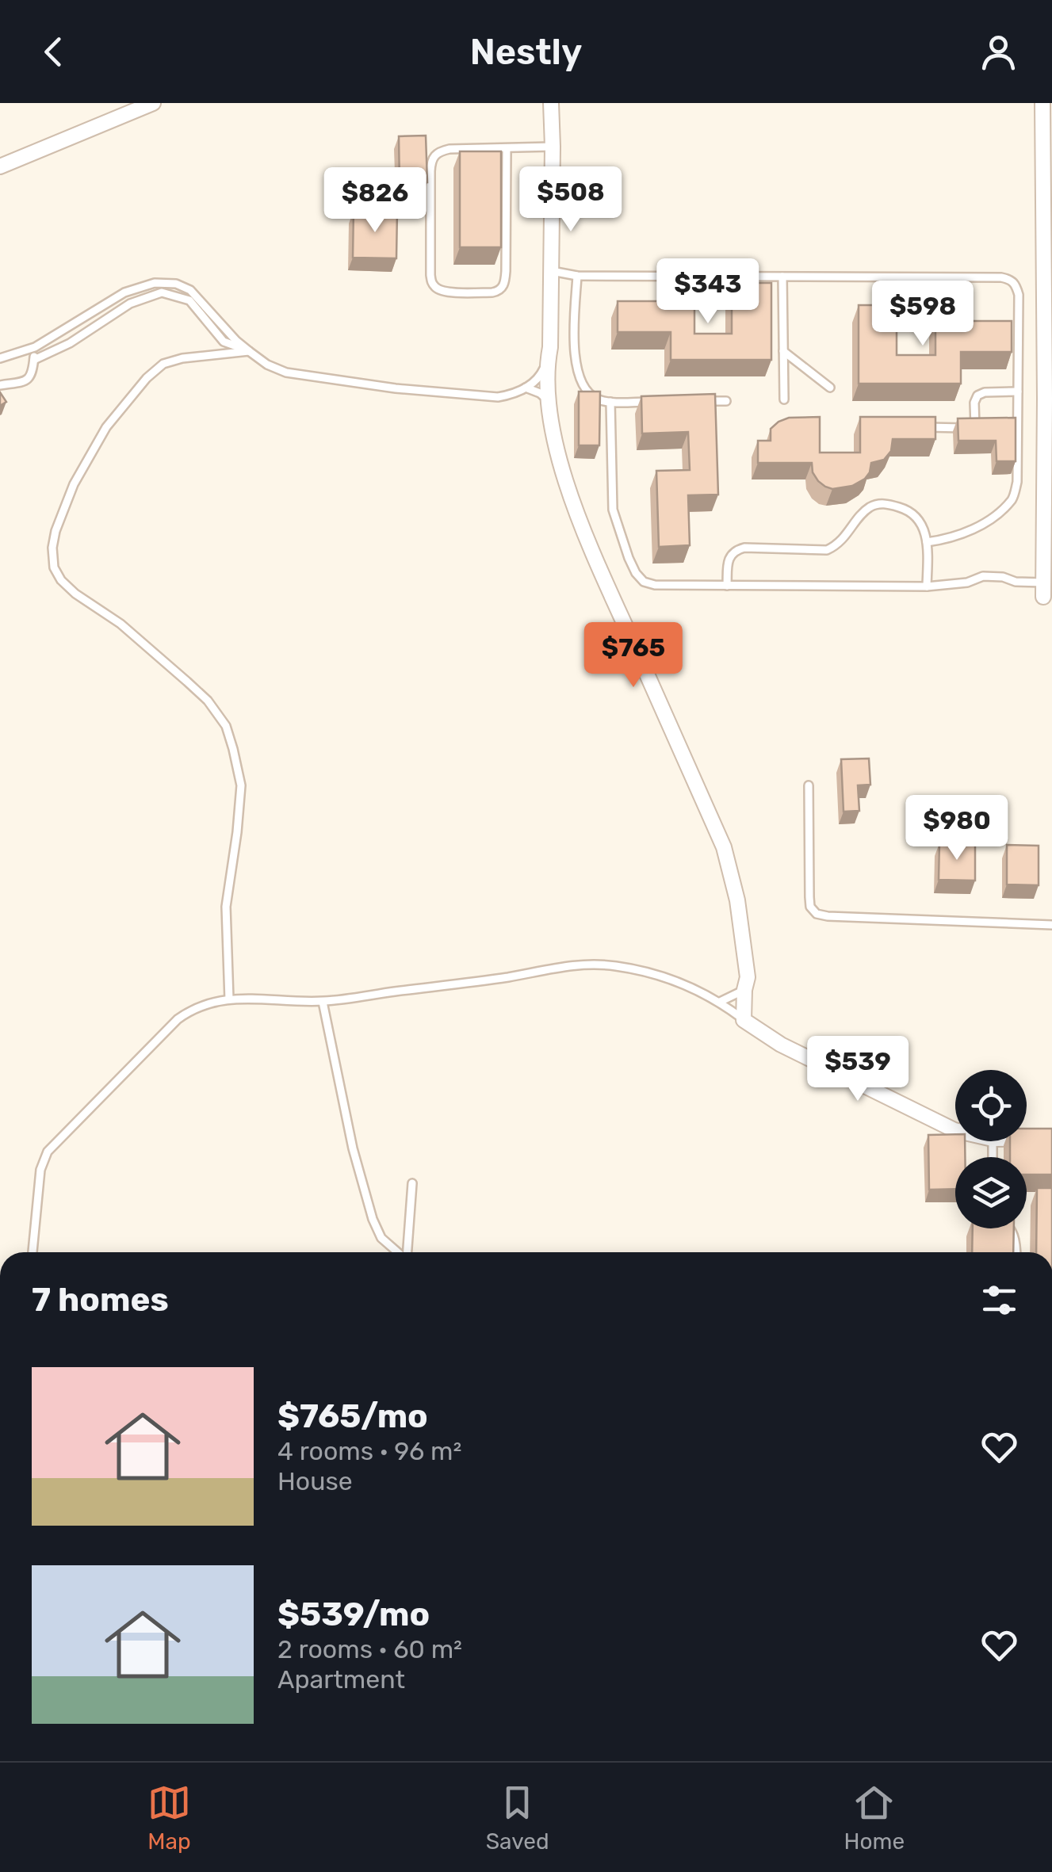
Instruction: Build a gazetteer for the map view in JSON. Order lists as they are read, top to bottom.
{
  "page": {
    "header": "Nestly",
    "price": [
      "$508",
      "$826",
      "$343",
      "$598",
      "$765",
      "$980",
      "$539"
    ],
    "heading": "7 homes",
    "list": [
      {
        "name": "$765/mo",
        "note": "4 rooms · 96 m² · House"
      },
      {
        "name": "$539/mo",
        "note": "2 rooms · 60 m² · Apartment"
      }
    ],
    "tabs": ["Map", "Saved", "Home"]
  }
}
